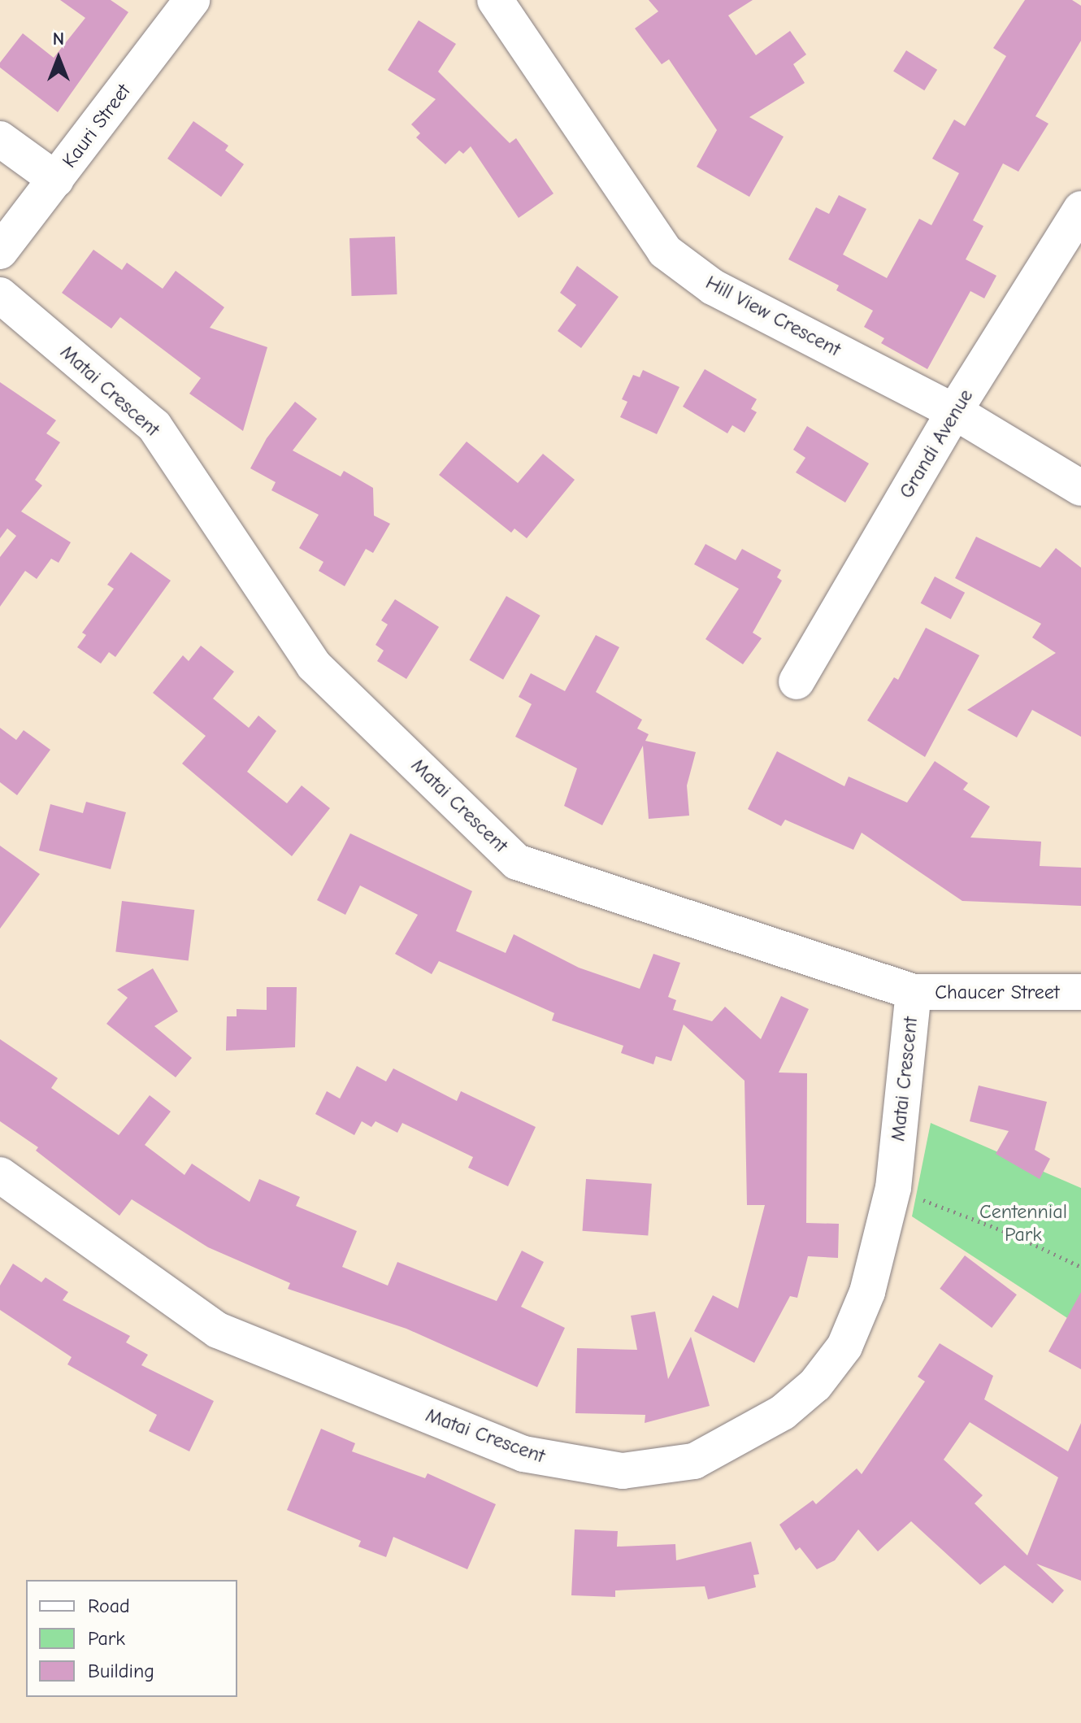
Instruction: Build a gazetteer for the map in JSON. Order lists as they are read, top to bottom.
{
  "streets": {
    "street": [
      "Kauri Street",
      "Hill View Crescent",
      "Matai Crescent",
      "Grandi Avenue",
      "Chaucer Street"
    ]
  },
  "crossings": [
    ["Hill View Crescent", "Grandi Avenue"],
    ["Matai Crescent", "Chaucer Street"]
  ],
  "parks": ["Centennial Park"],
  "legend": ["Road", "Park", "Building"],
  "north": "top"
}
